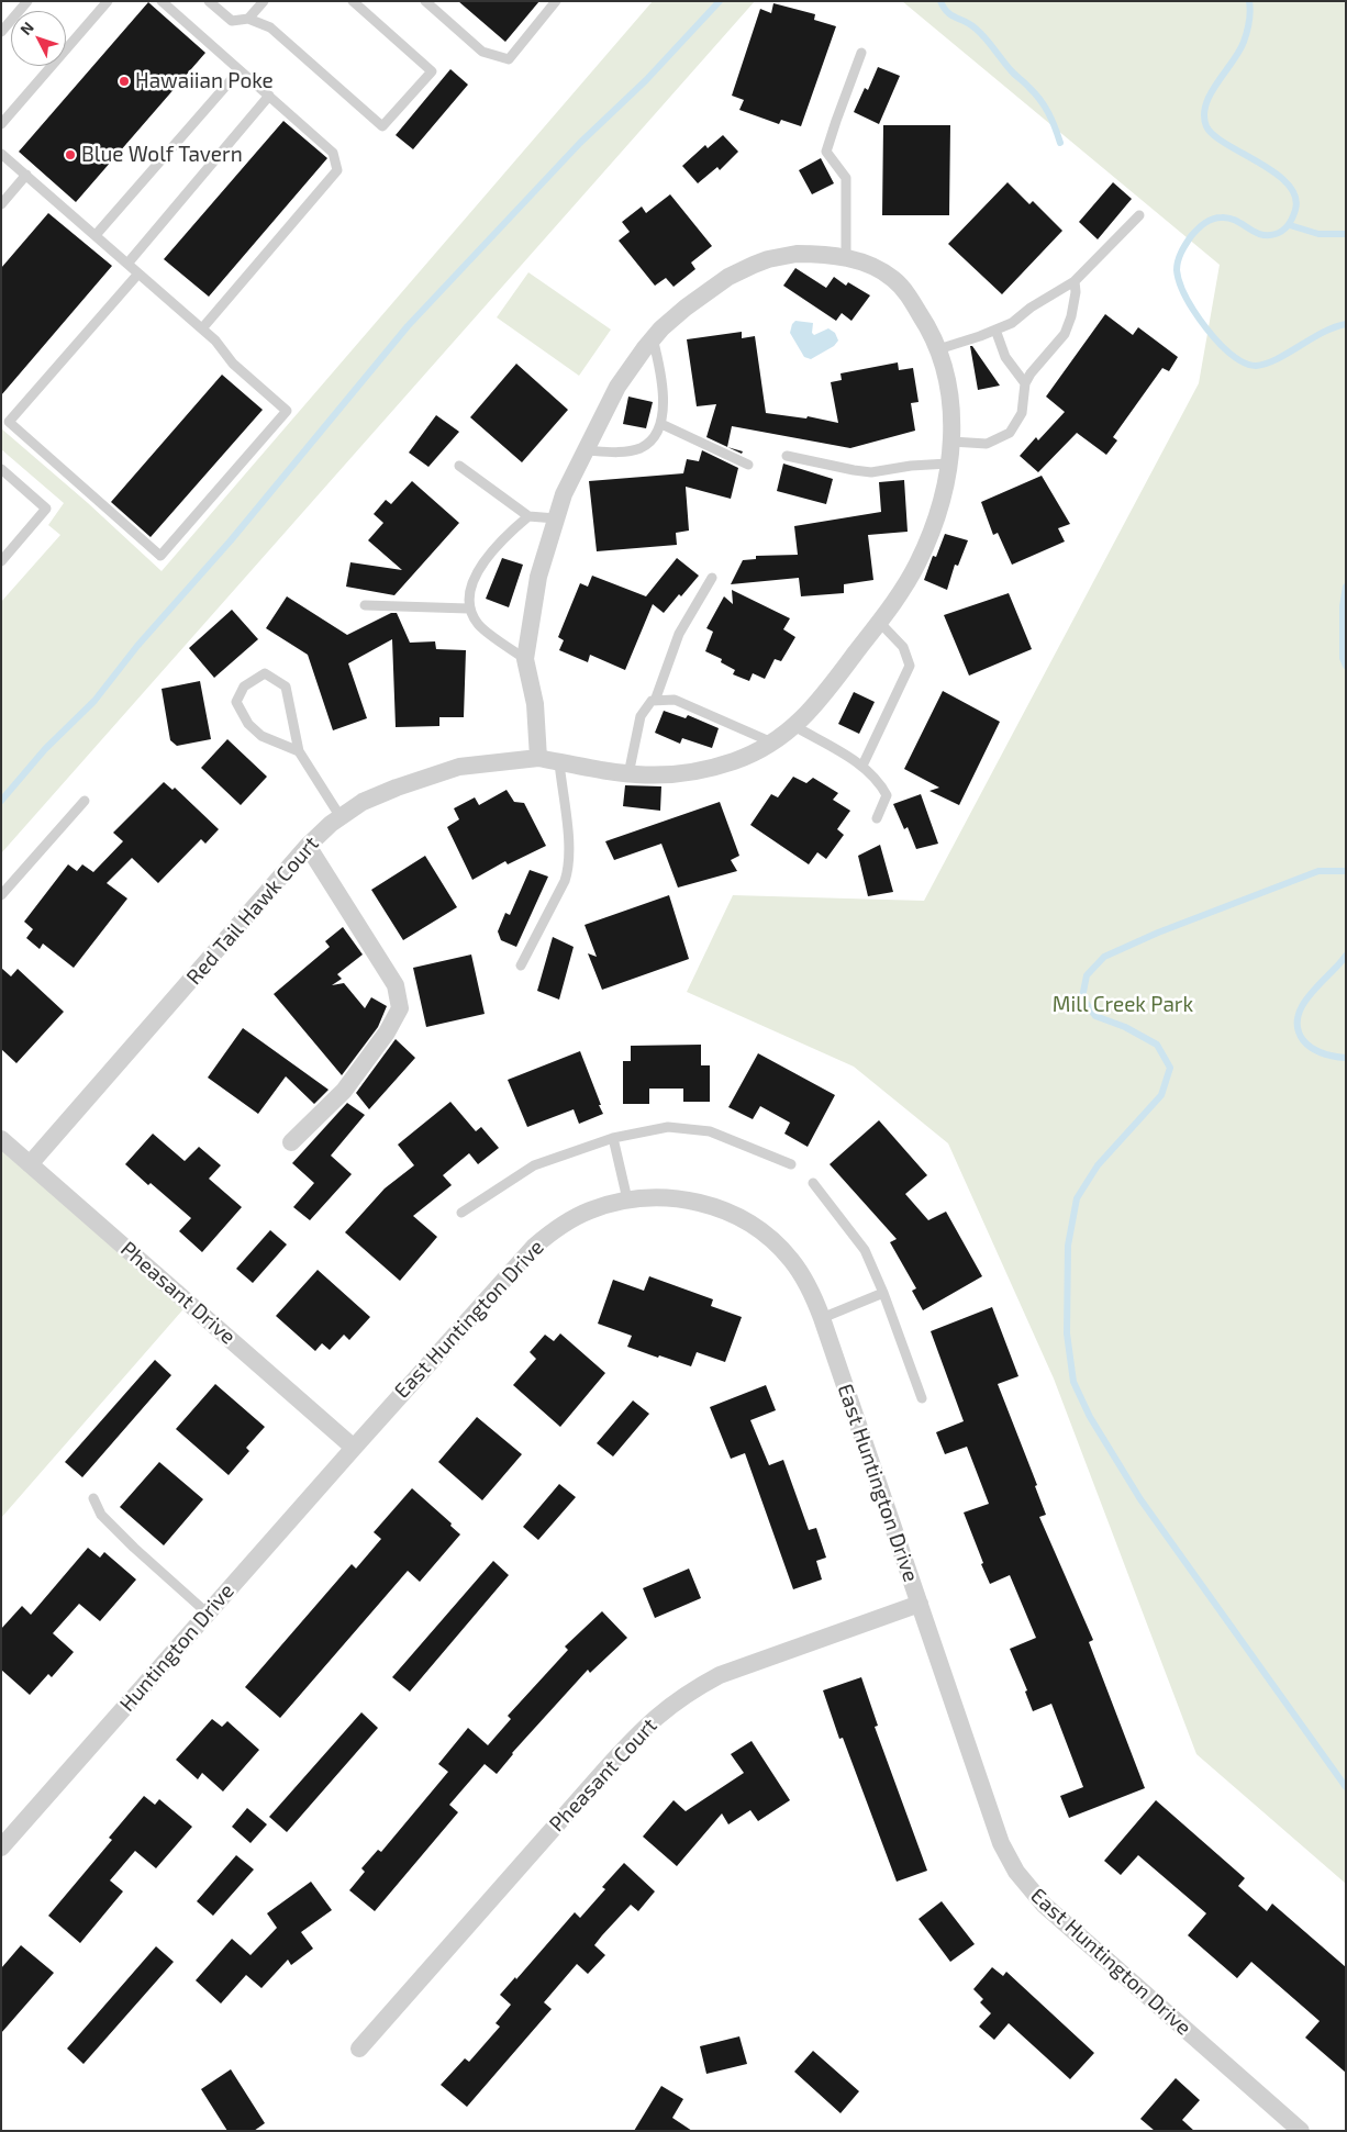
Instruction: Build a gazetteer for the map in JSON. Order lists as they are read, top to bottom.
{
  "streets": {
    "street": [
      "Red Tail Hawk Court",
      "Pheasant Drive",
      "East Huntington Drive",
      "Huntington Drive",
      "Pheasant Court"
    ]
  },
  "crossings": [
    ["Red Tail Hawk Court", "Pheasant Drive"],
    ["Pheasant Drive", "East Huntington Drive"],
    ["Pheasant Drive", "Huntington Drive"],
    ["East Huntington Drive", "Huntington Drive"],
    ["East Huntington Drive", "Pheasant Court"]
  ],
  "parks": ["Mill Creek Park"],
  "places": ["Hawaiian Poke", "Blue Wolf Tavern"],
  "north": "top left"
}
